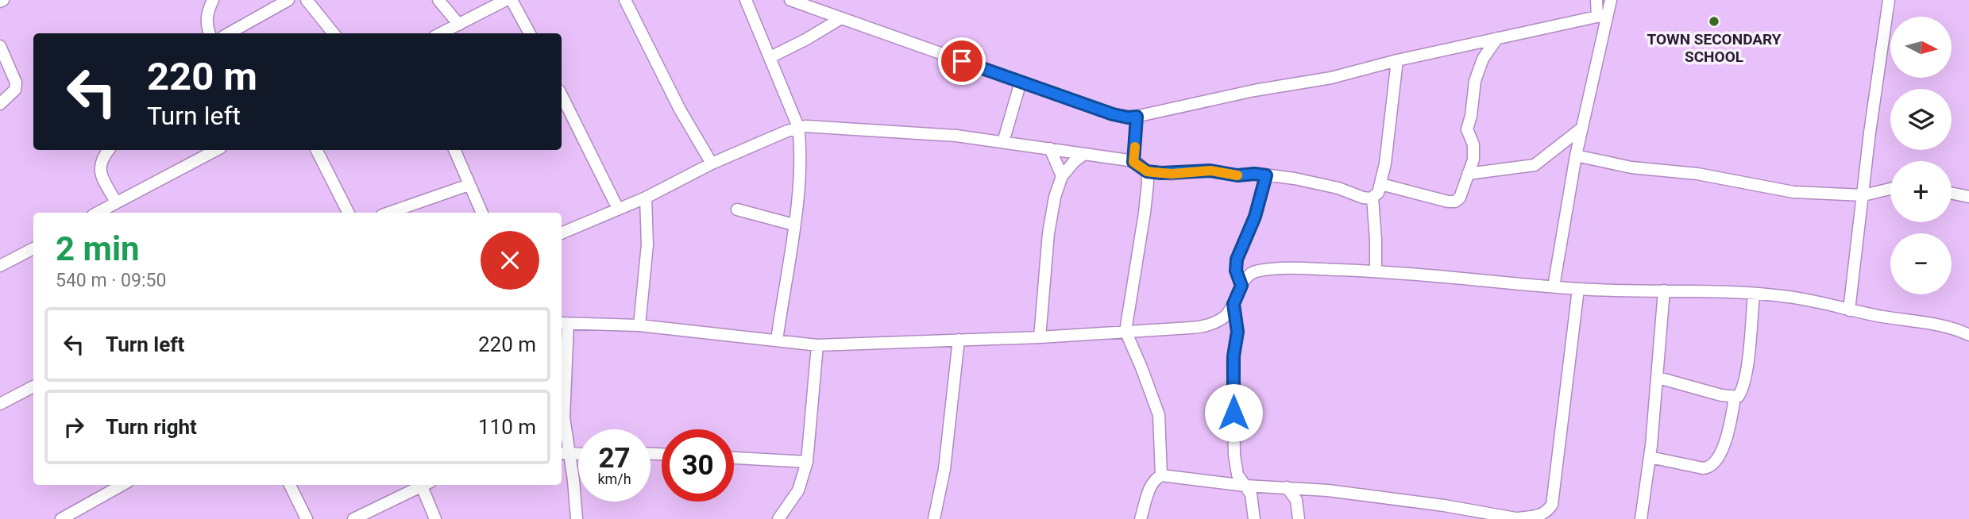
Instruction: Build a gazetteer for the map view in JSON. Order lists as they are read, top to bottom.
{
  "places": ["TOWN SECONDARY SCHOOL"],
  "north": "right",
  "page": {
    "map_buttons": ["+", "−"],
    "turn": ["220 m", "Turn left"],
    "heading": ["2 min", "540 m · 09:50"],
    "list": [
      {
        "name": "Turn left",
        "value": "220 m"
      },
      {
        "name": "Turn right",
        "value": "110 m"
      }
    ],
    "speed": "27 km/h",
    "limit": "30"
  }
}
